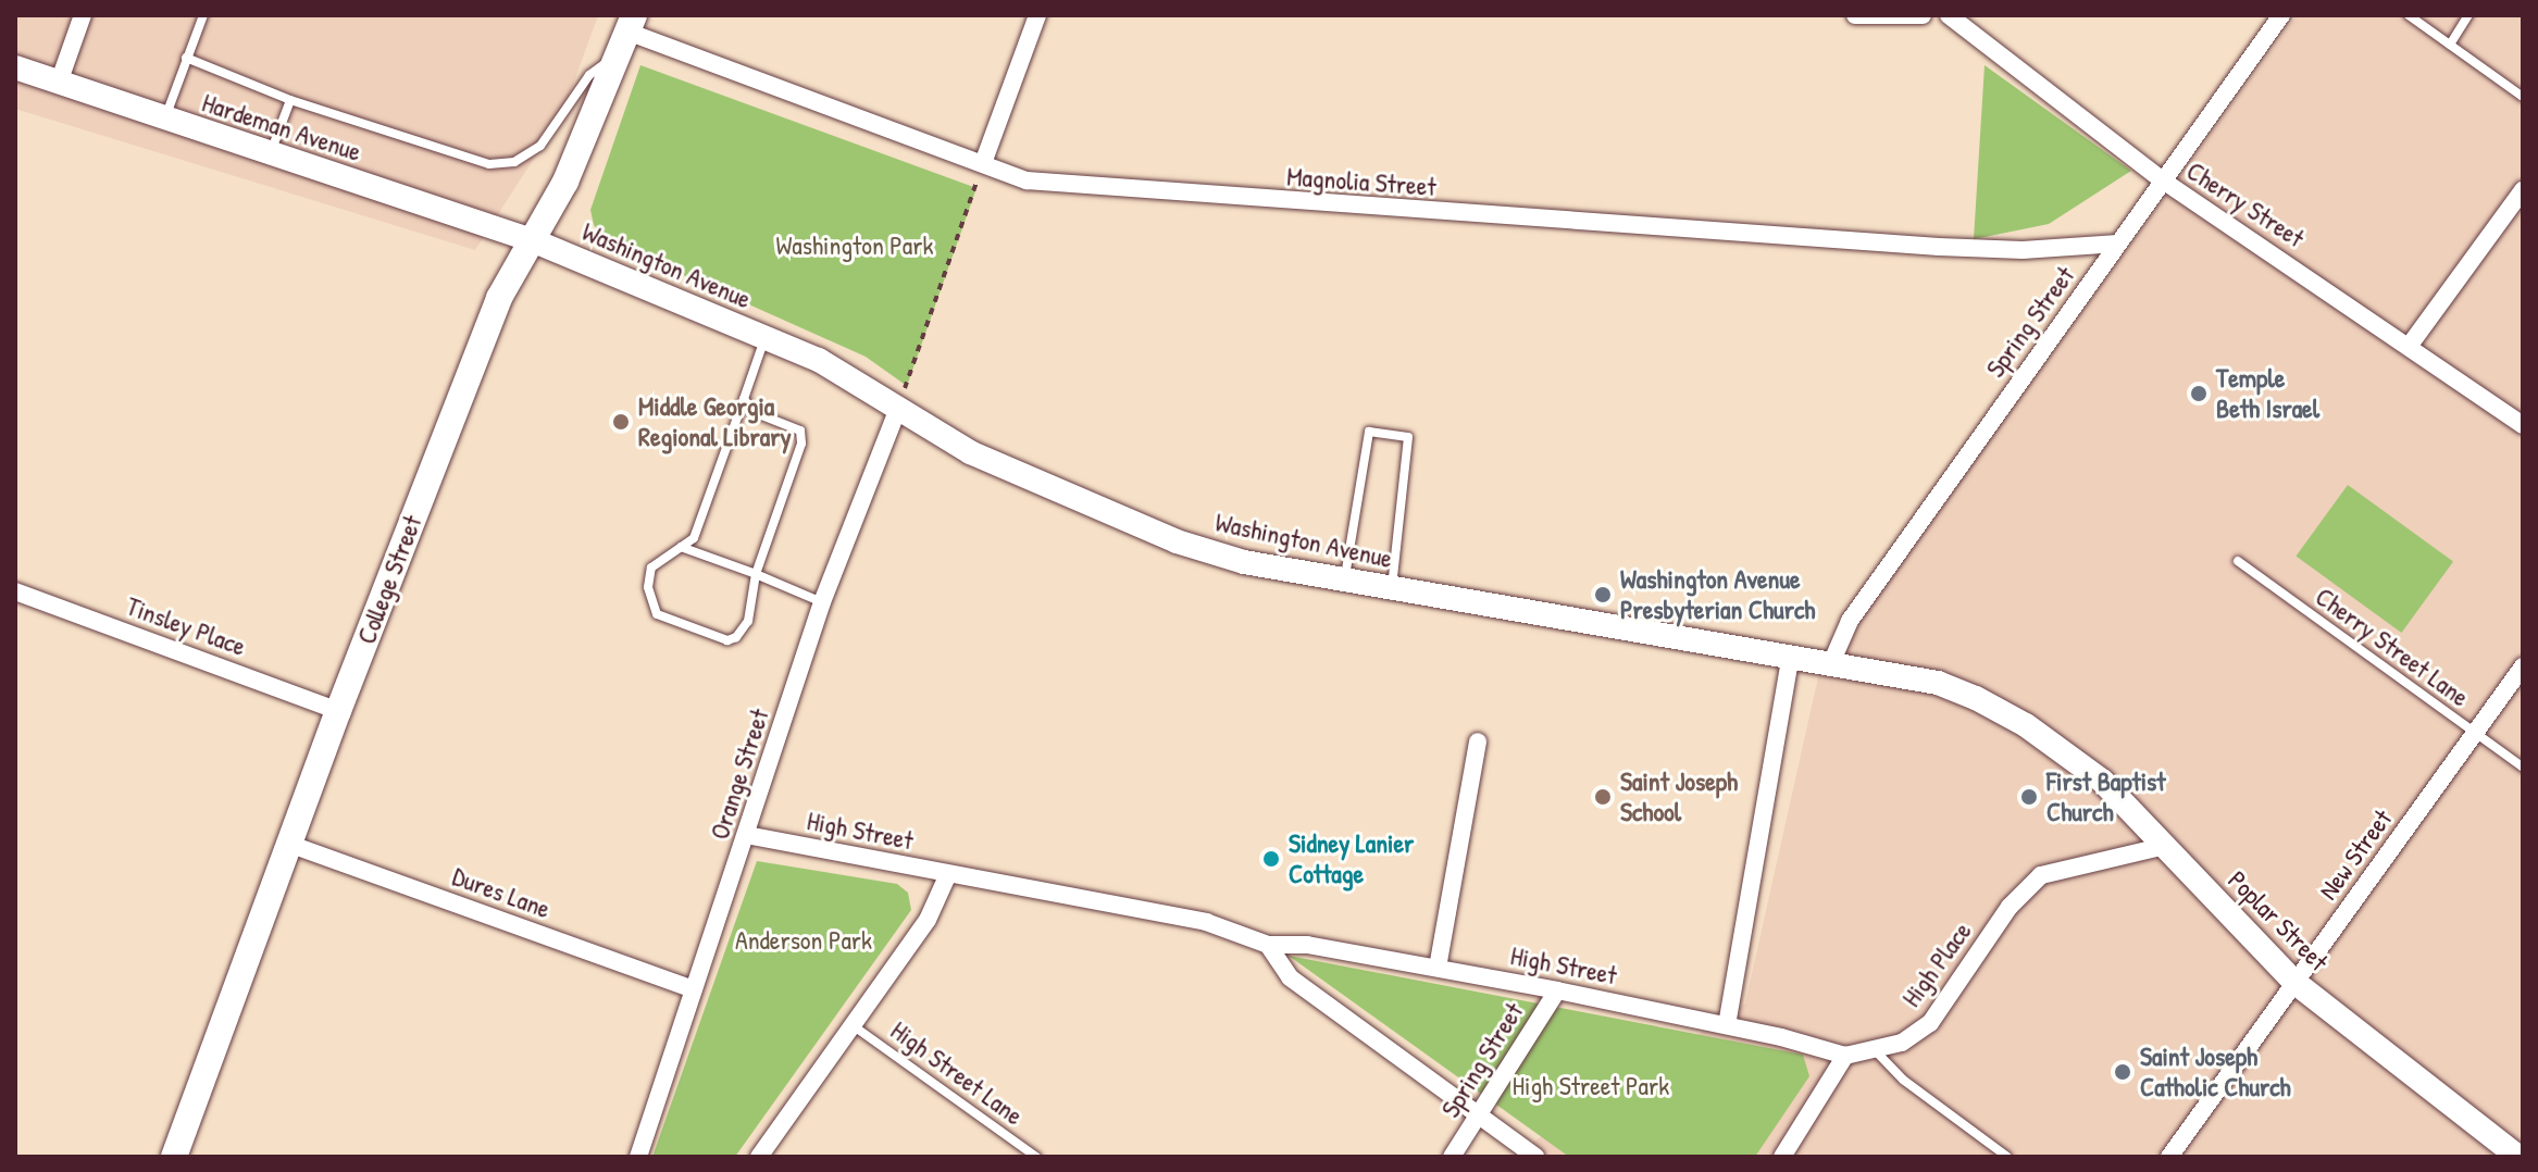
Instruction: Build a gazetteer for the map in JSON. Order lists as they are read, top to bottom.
{
  "streets": {
    "main road": ["College Street"],
    "street": [
      "Hardeman Avenue",
      "Magnolia Street",
      "Cherry Street",
      "Washington Avenue",
      "Spring Street",
      "Tinsley Place",
      "Orange Street",
      "High Street",
      "New Street",
      "Dures Lane",
      "Poplar Street",
      "High Place"
    ],
    "lane": ["Cherry Street Lane", "High Street Lane"]
  },
  "crossings": [
    ["Hardeman Avenue", "Washington Avenue"],
    ["Hardeman Avenue", "College Street"],
    ["Magnolia Street", "Spring Street"],
    ["Magnolia Street", "College Street"],
    ["Cherry Street", "Spring Street"],
    ["Washington Avenue", "Spring Street"],
    ["Washington Avenue", "College Street"],
    ["Washington Avenue", "Orange Street"],
    ["Washington Avenue", "Poplar Street"],
    ["Spring Street", "High Street"],
    ["College Street", "Tinsley Place"],
    ["College Street", "Dures Lane"],
    ["Cherry Street Lane", "New Street"],
    ["Orange Street", "High Street"],
    ["Orange Street", "Dures Lane"],
    ["High Street", "High Place"],
    ["New Street", "Poplar Street"],
    ["Poplar Street", "High Place"]
  ],
  "parks": ["Washington Park", "Anderson Park", "High Street Park"],
  "places": [
    "Temple Beth Israel",
    "Middle Georgia Regional Library",
    "Washington Avenue Presbyterian Church",
    "Saint Joseph School",
    "First Baptist Church",
    "Sidney Lanier Cottage",
    "Saint Joseph Catholic Church"
  ]
}
